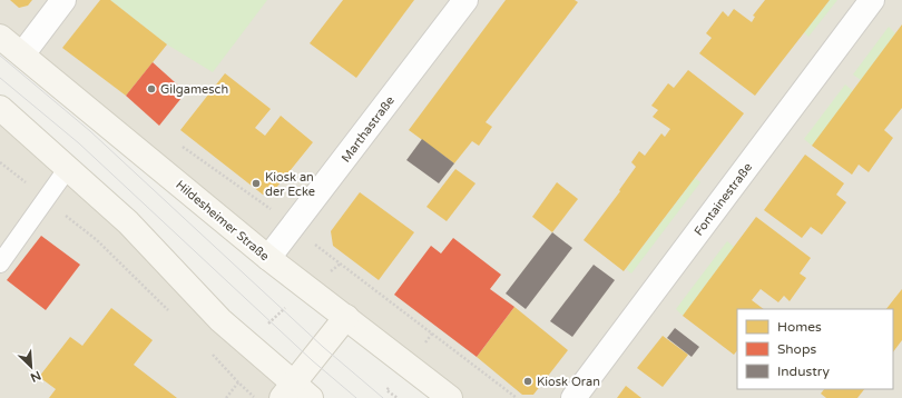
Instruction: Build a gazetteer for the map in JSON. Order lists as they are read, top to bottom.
{
  "streets": {
    "main road": ["Hildesheimer Straße"],
    "street": ["Marthastraße", "Fontainestraße"]
  },
  "crossings": [
    ["Marthastraße", "Hildesheimer Straße"]
  ],
  "places": ["Gilgamesch", "Kiosk an der Ecke", "Kiosk Oran"],
  "legend": ["Homes", "Shops", "Industry"],
  "north": "bottom right"
}
